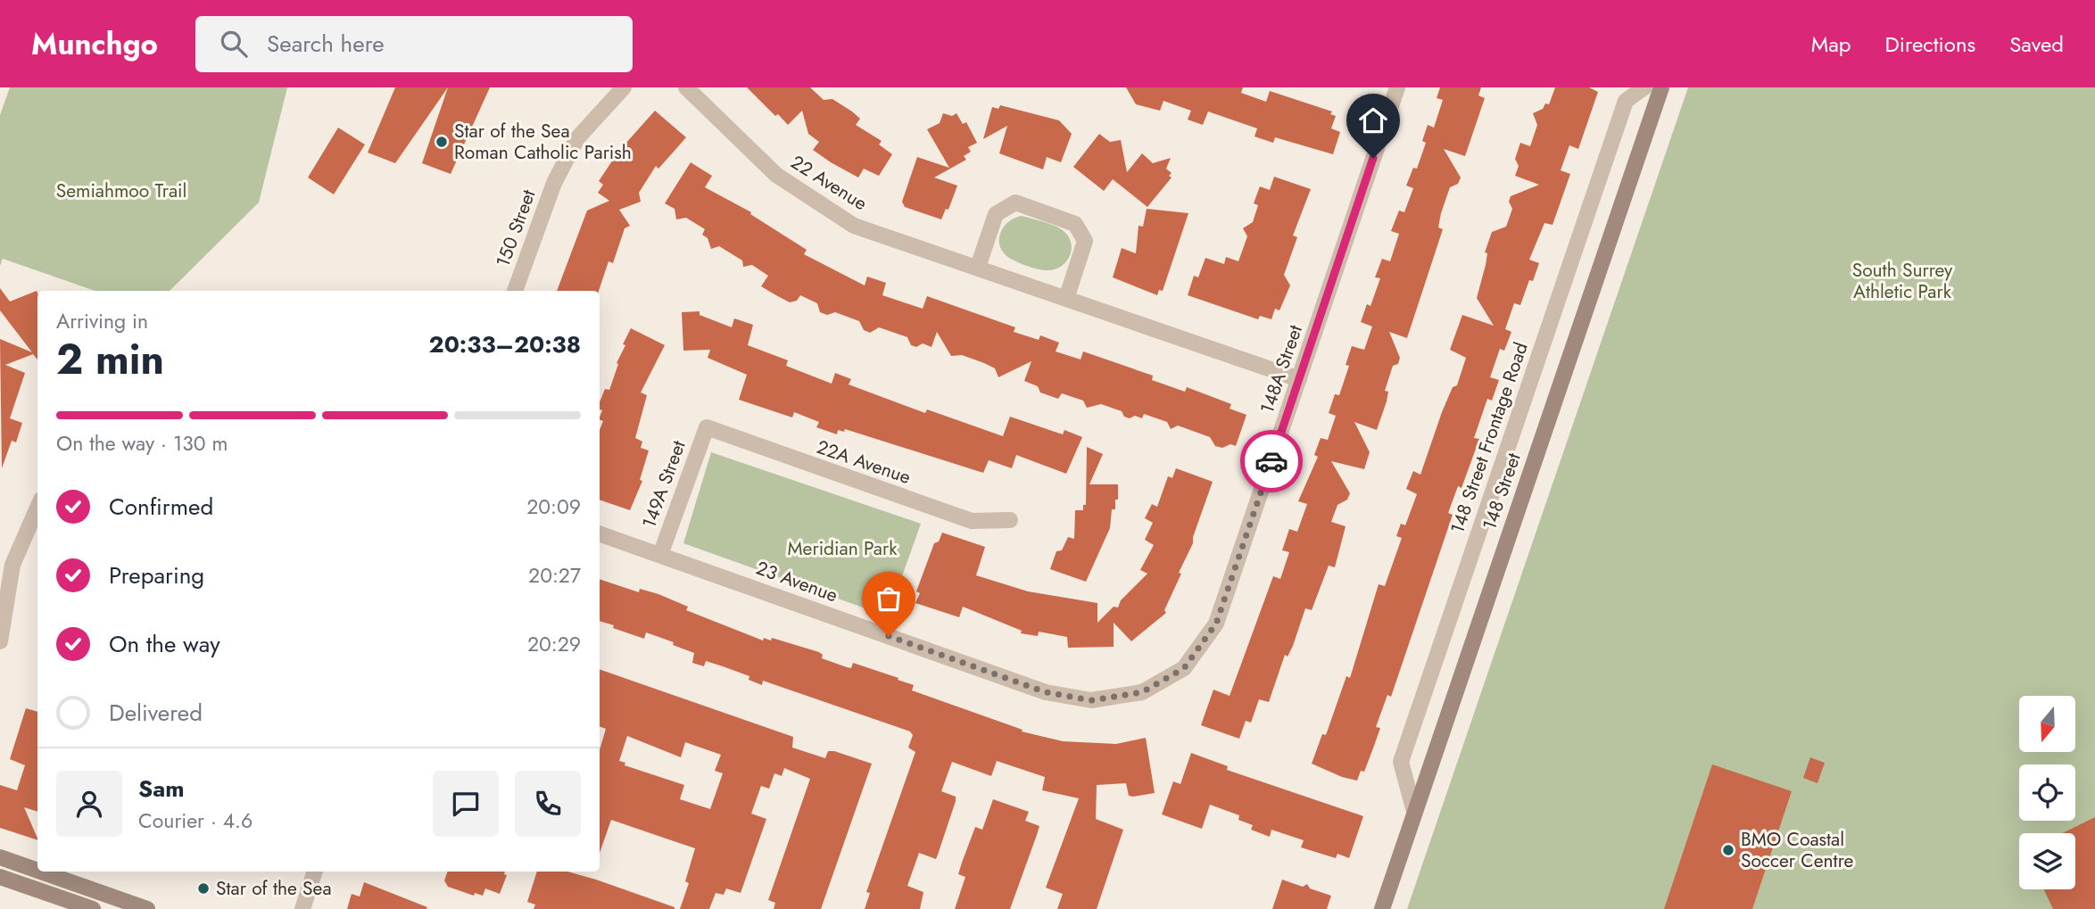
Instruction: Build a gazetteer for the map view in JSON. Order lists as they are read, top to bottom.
{
  "streets": {
    "main road": ["148 Street"],
    "street": [
      "22 Avenue",
      "150 Street",
      "148A Street",
      "148 Street Frontage Road",
      "22A Avenue",
      "149A Street",
      "23 Avenue"
    ]
  },
  "crossings": [
    ["22 Avenue", "148A Street"],
    ["148A Street", "23 Avenue"],
    ["148 Street Frontage Road", "148 Street"],
    ["22A Avenue", "149A Street"],
    ["149A Street", "23 Avenue"]
  ],
  "parks": ["Semiahmoo Trail", "South Surrey Athletic Park", "Meridian Park"],
  "places": ["Star of the Sea Roman Catholic Parish", "BMO Coastal Soccer Centre", "Star of the Sea"],
  "north": "bottom",
  "page": {
    "header": "Munchgo",
    "search": "Search here",
    "nav": ["Map", "Directions", "Saved"],
    "heading": ["2 min", "Arriving in", "20:33–20:38"],
    "panel": ["Sam", "Courier · 4.6"],
    "bar": "On the way · 130 m",
    "list": [
      ["Confirmed", "20:09"],
      ["Preparing", "20:27"],
      ["On the way", "20:29"],
      "Delivered"
    ]
  }
}
